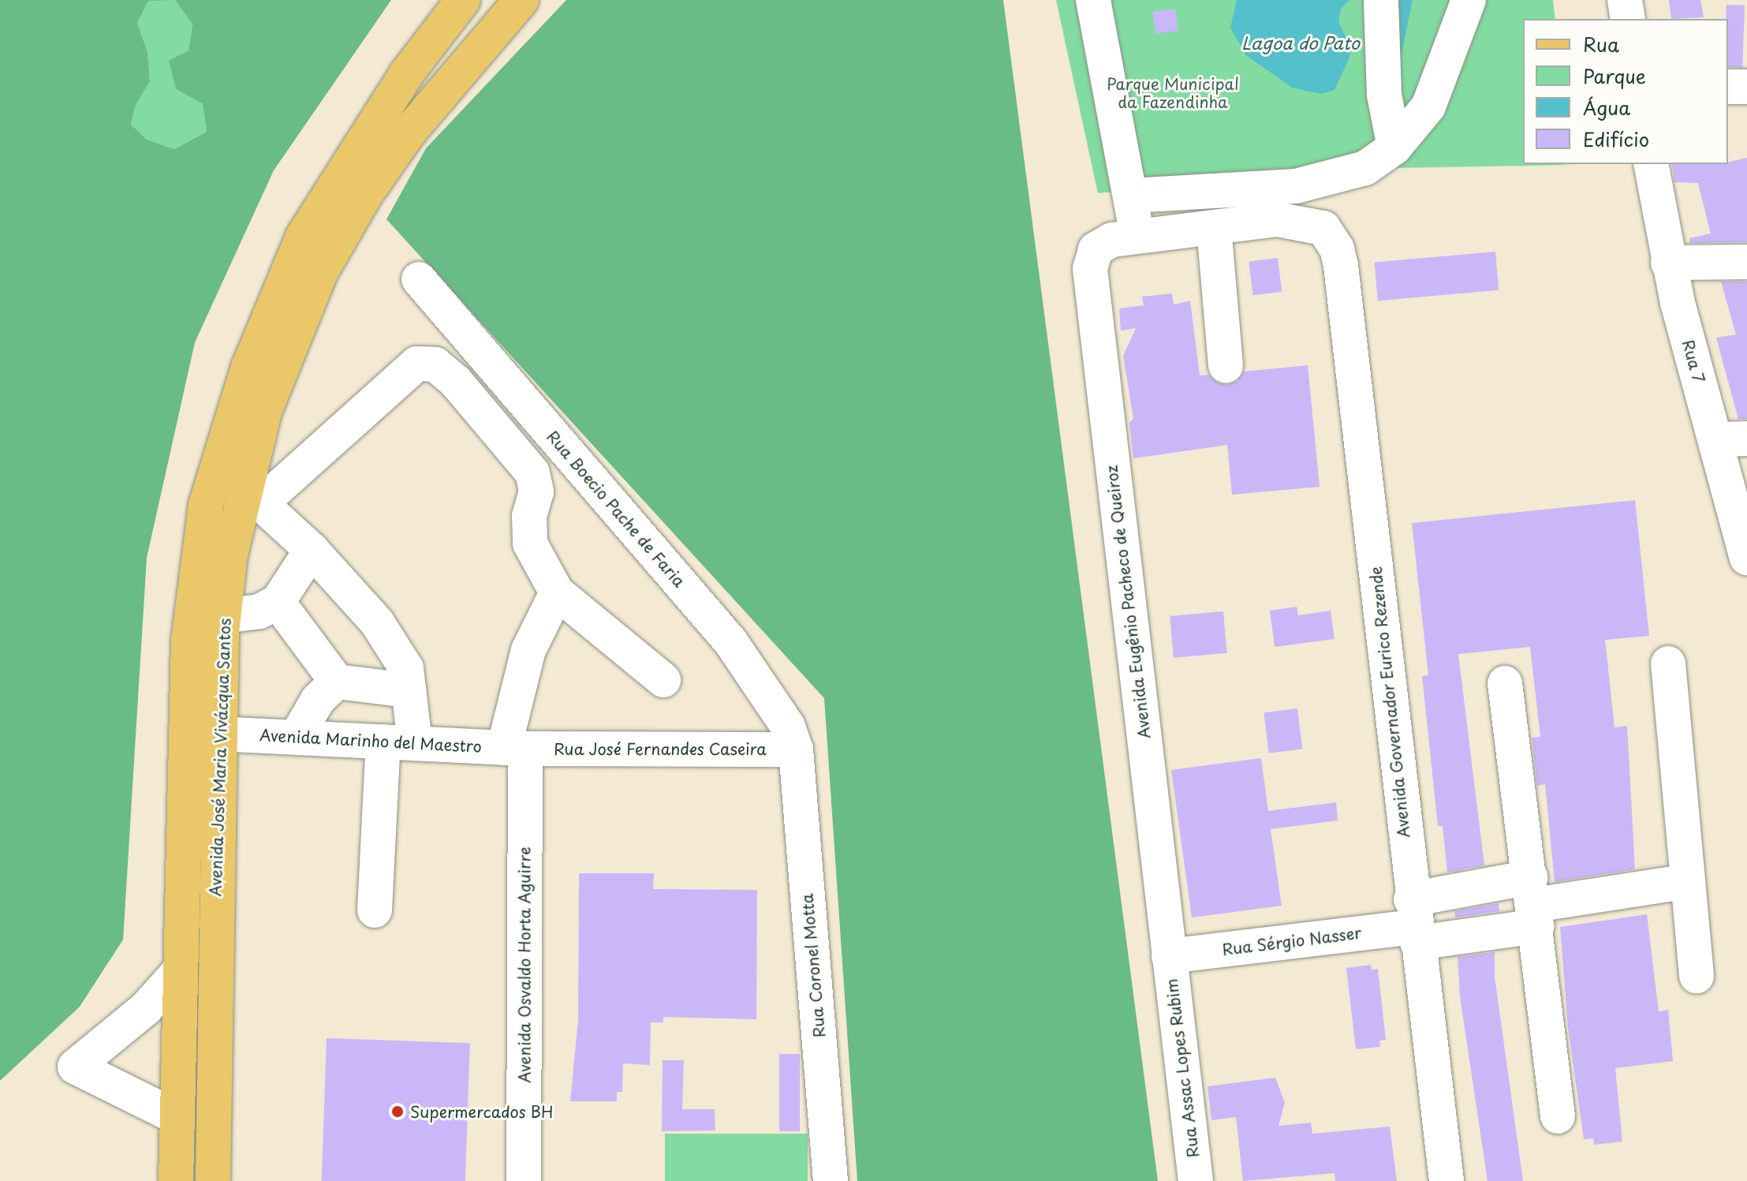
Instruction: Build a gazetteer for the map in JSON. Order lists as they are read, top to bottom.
{
  "streets": {
    "main road": ["Avenida José Maria Vivácqua Santos"],
    "street": [
      "Rua 7",
      "Rua Boecio Pache de Faria",
      "Avenida Eugênio Pacheco de Queiroz",
      "Avenida Governador Eurico Rezende",
      "Avenida Marinho del Maestro",
      "Rua José Fernandes Caseira",
      "Rua Sérgio Nasser",
      "Avenida Osvaldo Horta Aguirre",
      "Rua Coronel Motta",
      "Rua Assac Lopes Rubim"
    ]
  },
  "crossings": [
    ["Rua Boecio Pache de Faria", "Rua José Fernandes Caseira"],
    ["Rua Boecio Pache de Faria", "Rua Coronel Motta"],
    ["Avenida Eugênio Pacheco de Queiroz", "Rua Sérgio Nasser"],
    ["Avenida Eugênio Pacheco de Queiroz", "Rua Assac Lopes Rubim"],
    ["Avenida Governador Eurico Rezende", "Rua Sérgio Nasser"],
    ["Avenida Marinho del Maestro", "Rua José Fernandes Caseira"],
    ["Avenida Marinho del Maestro", "Avenida José Maria Vivácqua Santos"],
    ["Avenida Marinho del Maestro", "Avenida Osvaldo Horta Aguirre"],
    ["Rua José Fernandes Caseira", "Avenida Osvaldo Horta Aguirre"],
    ["Rua José Fernandes Caseira", "Rua Coronel Motta"],
    ["Rua Sérgio Nasser", "Rua Assac Lopes Rubim"]
  ],
  "water": ["Lagoa do Pato"],
  "parks": ["Parque Municipal da Fazendinha"],
  "places": ["Supermercados BH"],
  "legend": [
    "Rua",
    "Parque",
    "Água",
    "Edifício"
  ]
}
